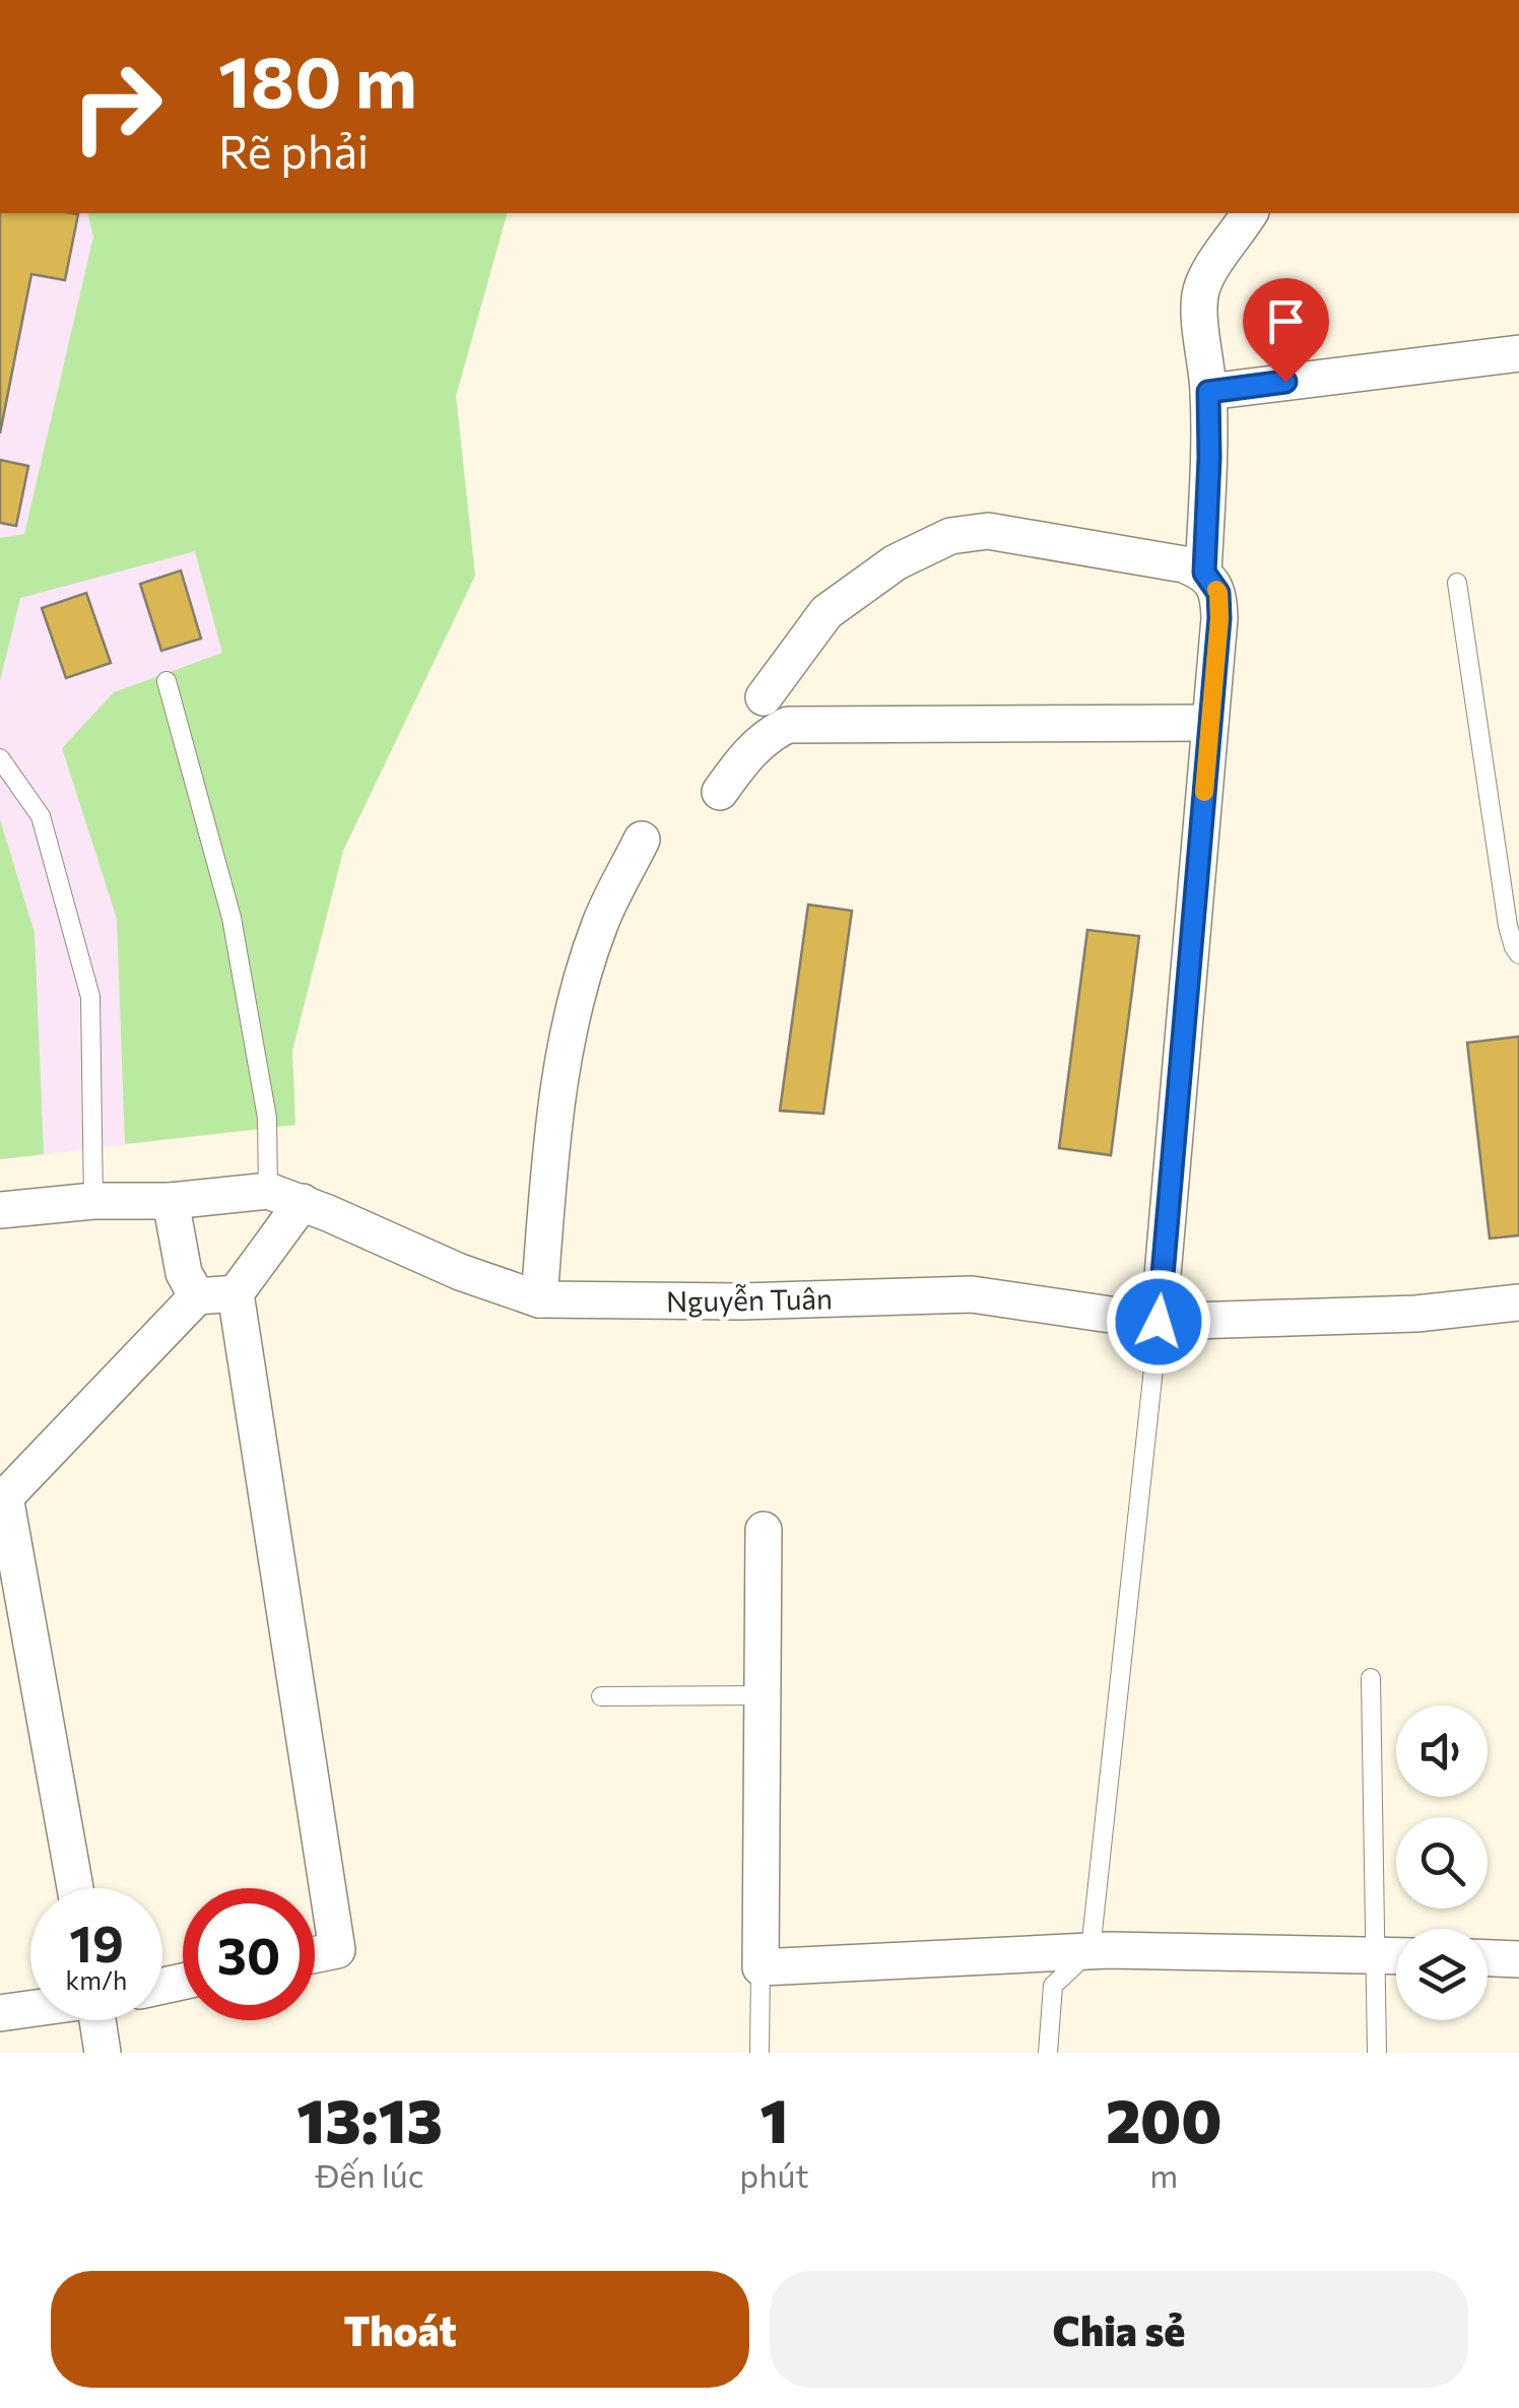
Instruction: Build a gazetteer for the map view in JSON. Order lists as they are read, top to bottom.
{
  "streets": {
    "street": ["Nguyễn Tuân"]
  },
  "page": {
    "turn": ["180 m", "Rẽ phải"],
    "speed": "19 km/h",
    "limit": "30",
    "eta": [
      "13:13",
      "Đến lúc",
      "1",
      "phút",
      "200",
      "m"
    ],
    "buttons": ["Thoát", "Chia sẻ"]
  }
}
